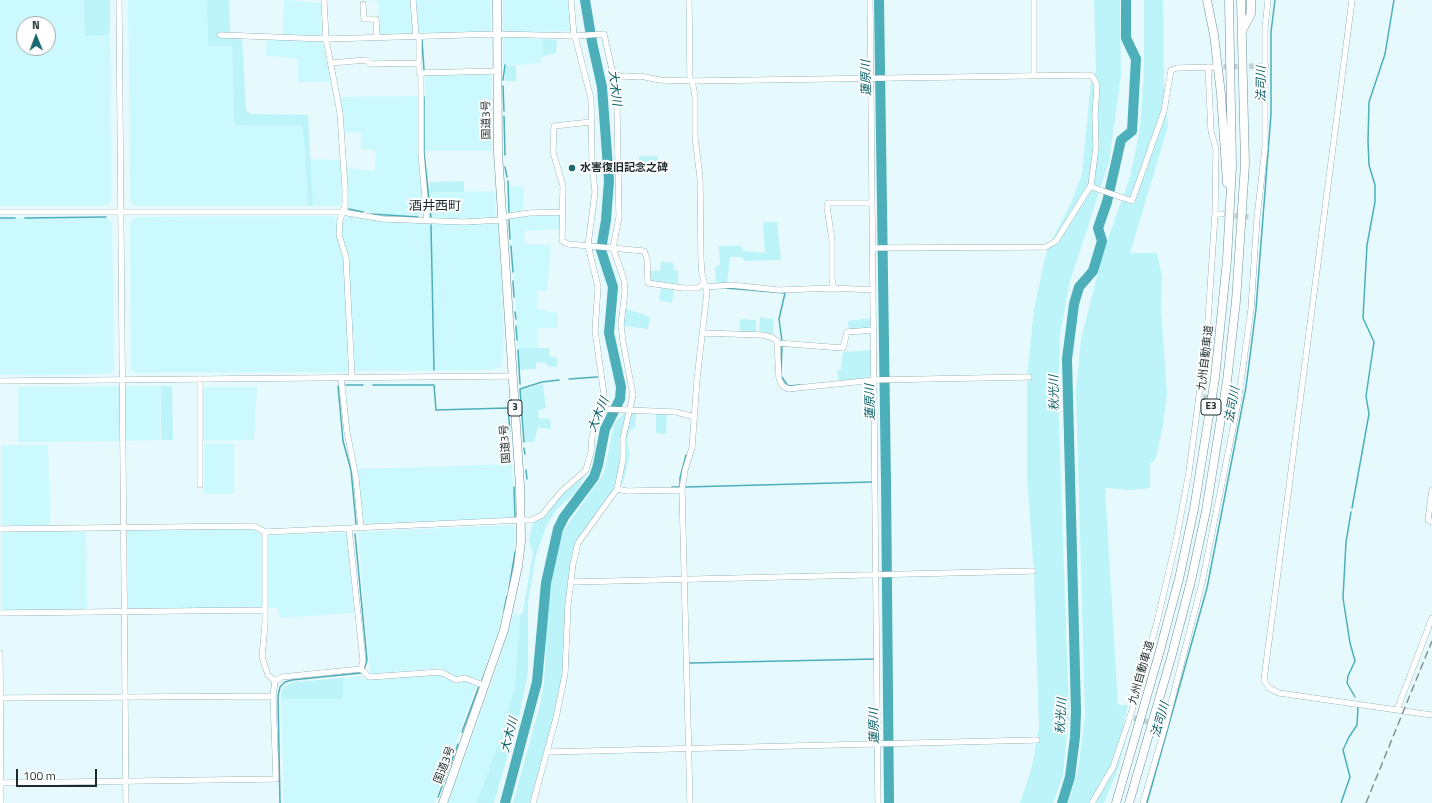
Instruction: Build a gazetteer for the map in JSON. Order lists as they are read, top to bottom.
{
  "streets": {
    "highway": [
      "国道3号",
      "九州自動車道",
      "E3",
      "3"
    ]
  },
  "districts": ["酒井西町"],
  "water": [
    "蓮原川",
    "法司川",
    "大木川",
    "秋光川"
  ],
  "places": ["水害復旧記念之碑"],
  "scale_bar": "100 m",
  "north": "top"
}
